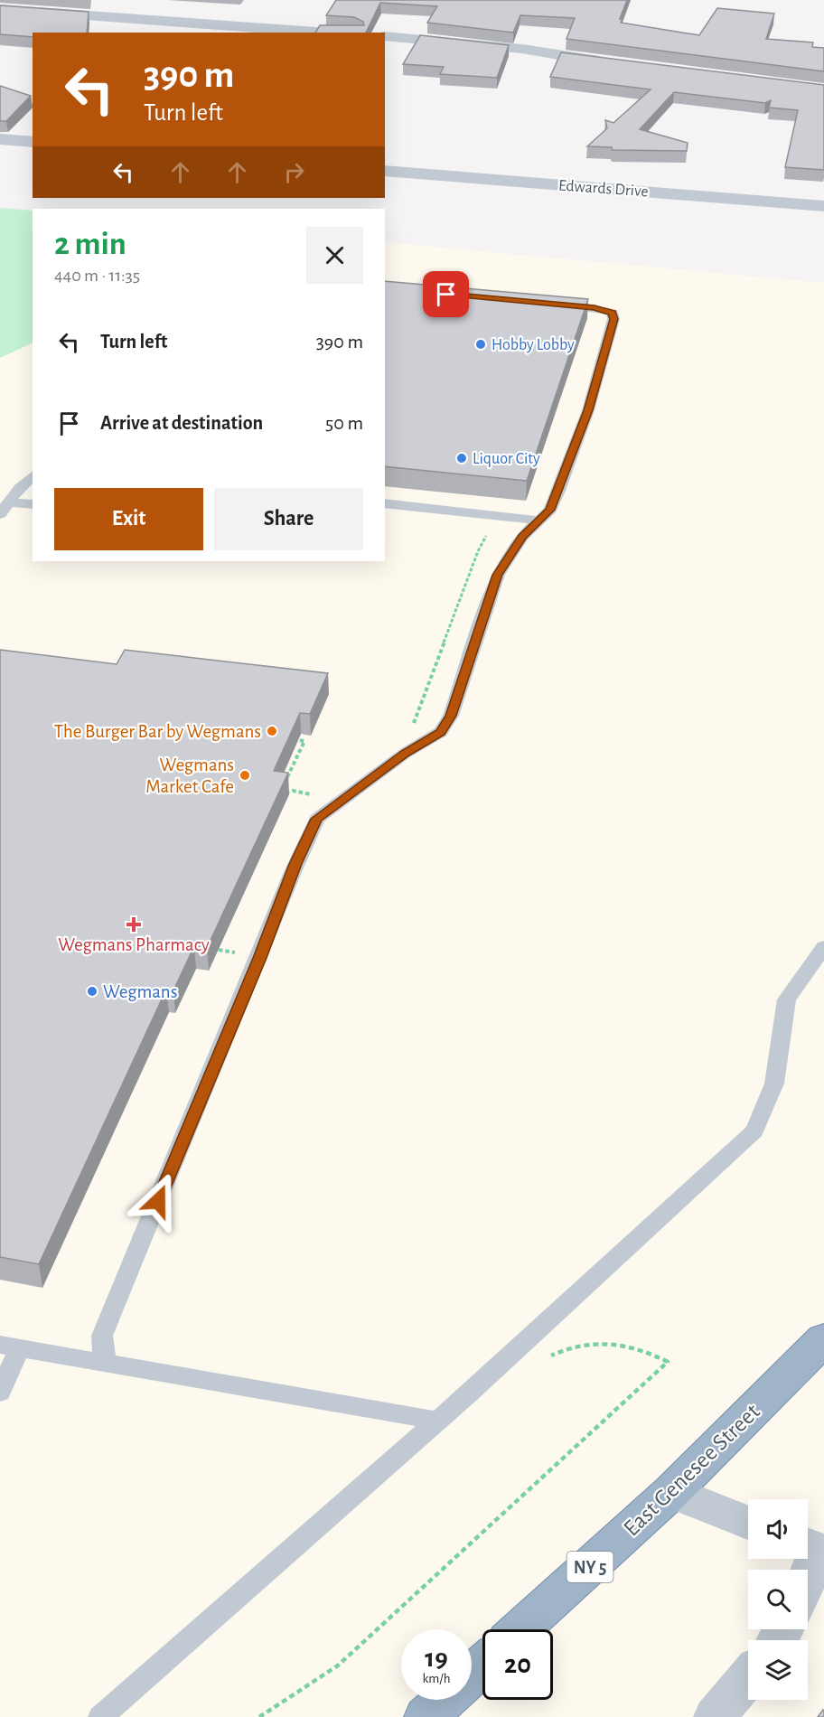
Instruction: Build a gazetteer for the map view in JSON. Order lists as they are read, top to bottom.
{
  "streets": {
    "highway": ["East Genesee Street", "NY 5"],
    "street": ["Edwards Drive"]
  },
  "places": {
    "other": [
      "Hobby Lobby",
      "Liquor City",
      "The Burger Bar by Wegmans",
      "Wegmans Market Cafe",
      "Wegmans"
    ],
    "health": ["Wegmans Pharmacy"]
  },
  "page": {
    "turn": ["390 m", "Turn left"],
    "heading": ["2 min", "440 m · 11:35"],
    "list": [
      {
        "name": "Turn left",
        "value": "390 m"
      },
      {
        "name": "Arrive at destination",
        "value": "50 m"
      }
    ],
    "buttons": ["Exit", "Share"],
    "speed": "19 km/h",
    "limit": "20"
  }
}
